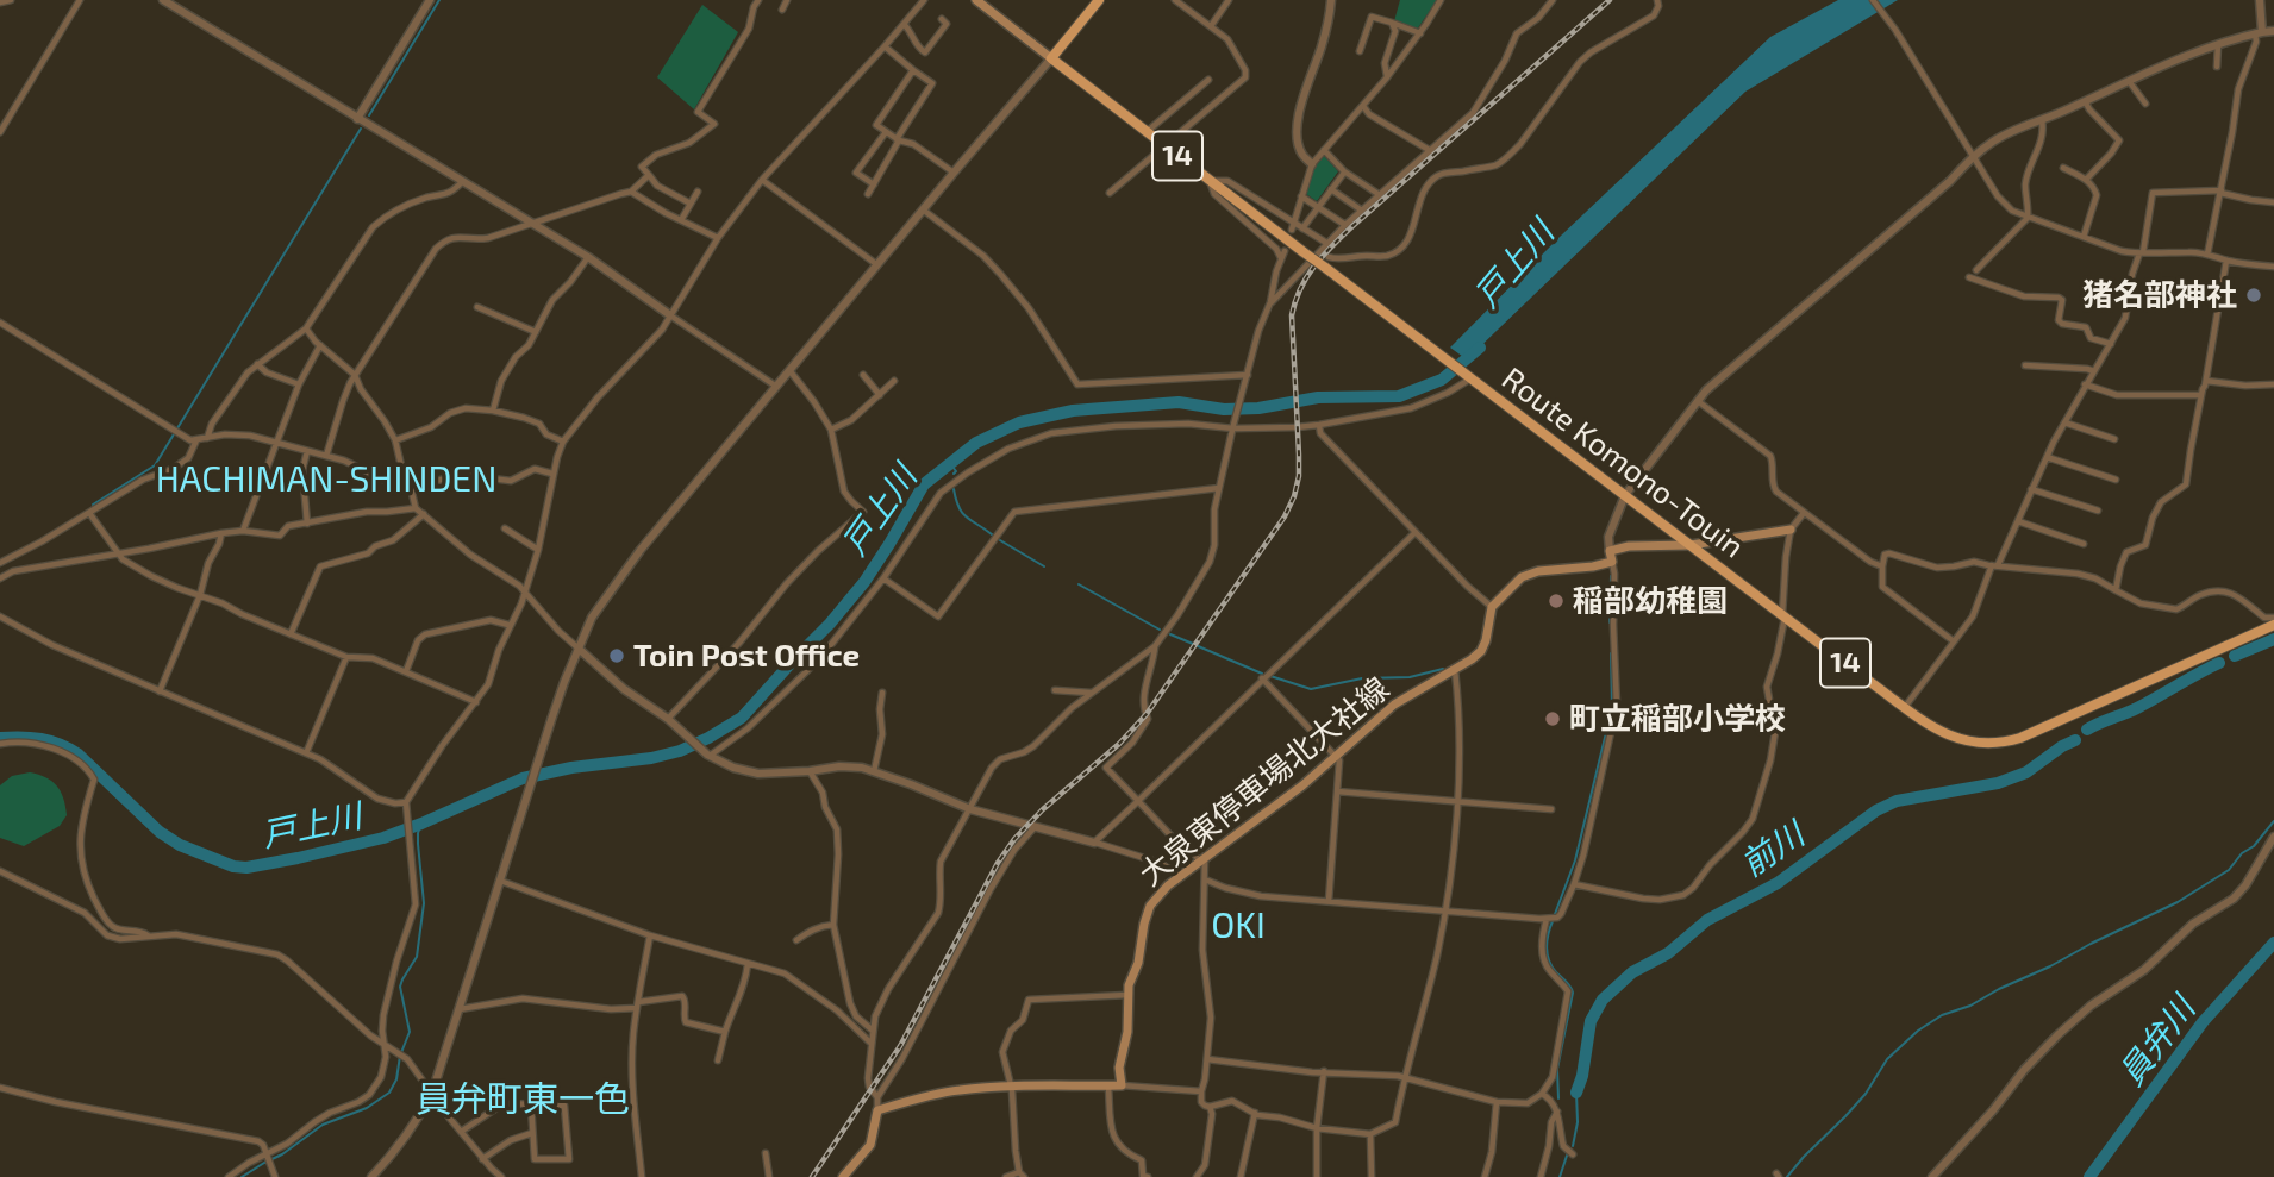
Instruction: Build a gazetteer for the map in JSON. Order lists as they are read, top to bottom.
{
  "streets": {
    "main road": ["14", "Route Komono-Touin", "大泉東停車場北大社線"]
  },
  "districts": ["HACHIMAN-SHINDEN", "OKI", "員弁町東一色"],
  "water": ["戸上川", "前川", "員弁川"],
  "places": [
    "猪名部神社",
    "稲部幼稚園",
    "Toin Post Office",
    "町立稲部小学校"
  ]
}
